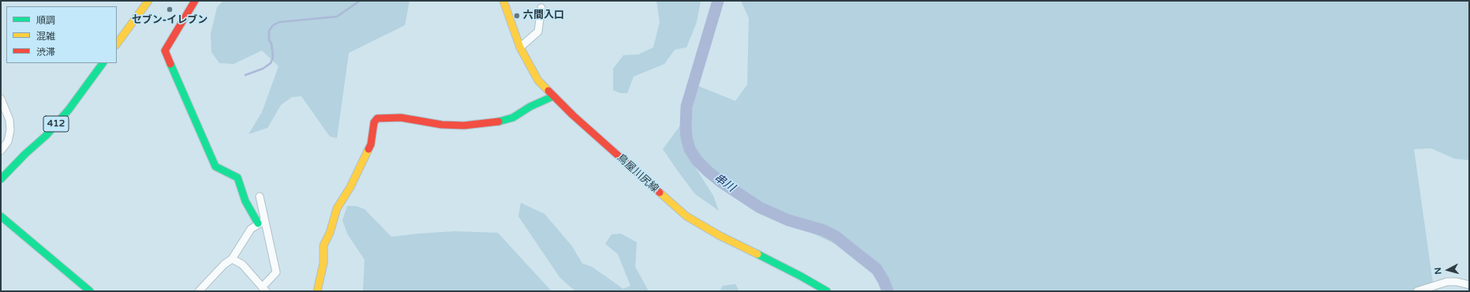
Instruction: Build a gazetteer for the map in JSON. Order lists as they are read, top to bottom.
{
  "streets": {
    "main road": ["412", "鳥屋川尻線"]
  },
  "water": ["串川"],
  "places": ["セブン-イレブン", "六間入口"],
  "legend": ["順調", "混雑", "渋滞"],
  "north": "left"
}
